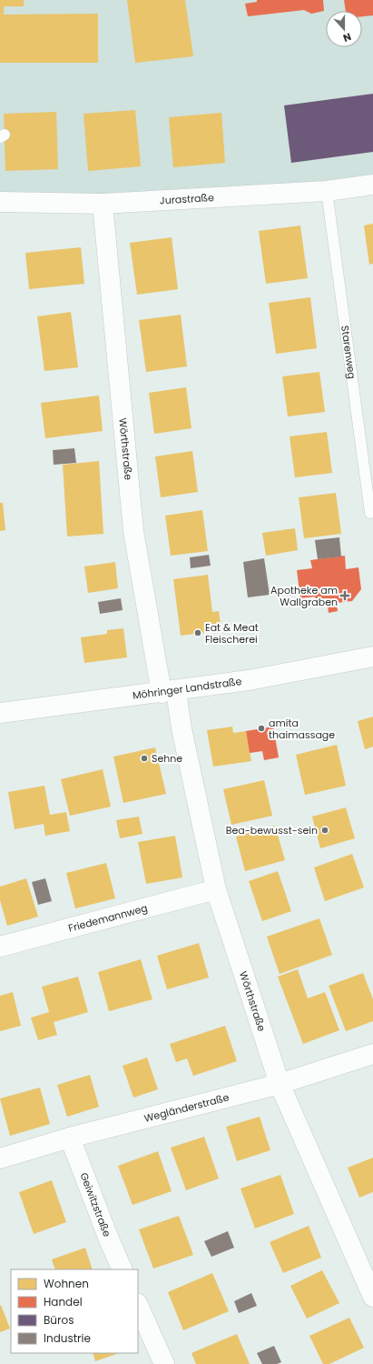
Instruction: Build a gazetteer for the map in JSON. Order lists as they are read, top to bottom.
{
  "streets": {
    "street": [
      "Jurastraße",
      "Wörthstraße",
      "Möhringer Landstraße",
      "Friedemannweg",
      "Wegländerstraße",
      "Geiwitzstraße"
    ],
    "lane": ["Starenweg"]
  },
  "crossings": [
    ["Jurastraße", "Starenweg"],
    ["Jurastraße", "Wörthstraße"],
    ["Wörthstraße", "Möhringer Landstraße"],
    ["Wörthstraße", "Friedemannweg"],
    ["Wörthstraße", "Wegländerstraße"],
    ["Wegländerstraße", "Geiwitzstraße"]
  ],
  "places": {
    "health": ["Apotheke am Wallgraben"],
    "other": [
      "Eat & Meat Fleischerei",
      "amita thaimassage",
      "Sehne",
      "Bea-bewusst-sein"
    ]
  },
  "legend": [
    "Wohnen",
    "Handel",
    "Büros",
    "Industrie"
  ],
  "north": "bottom"
}
